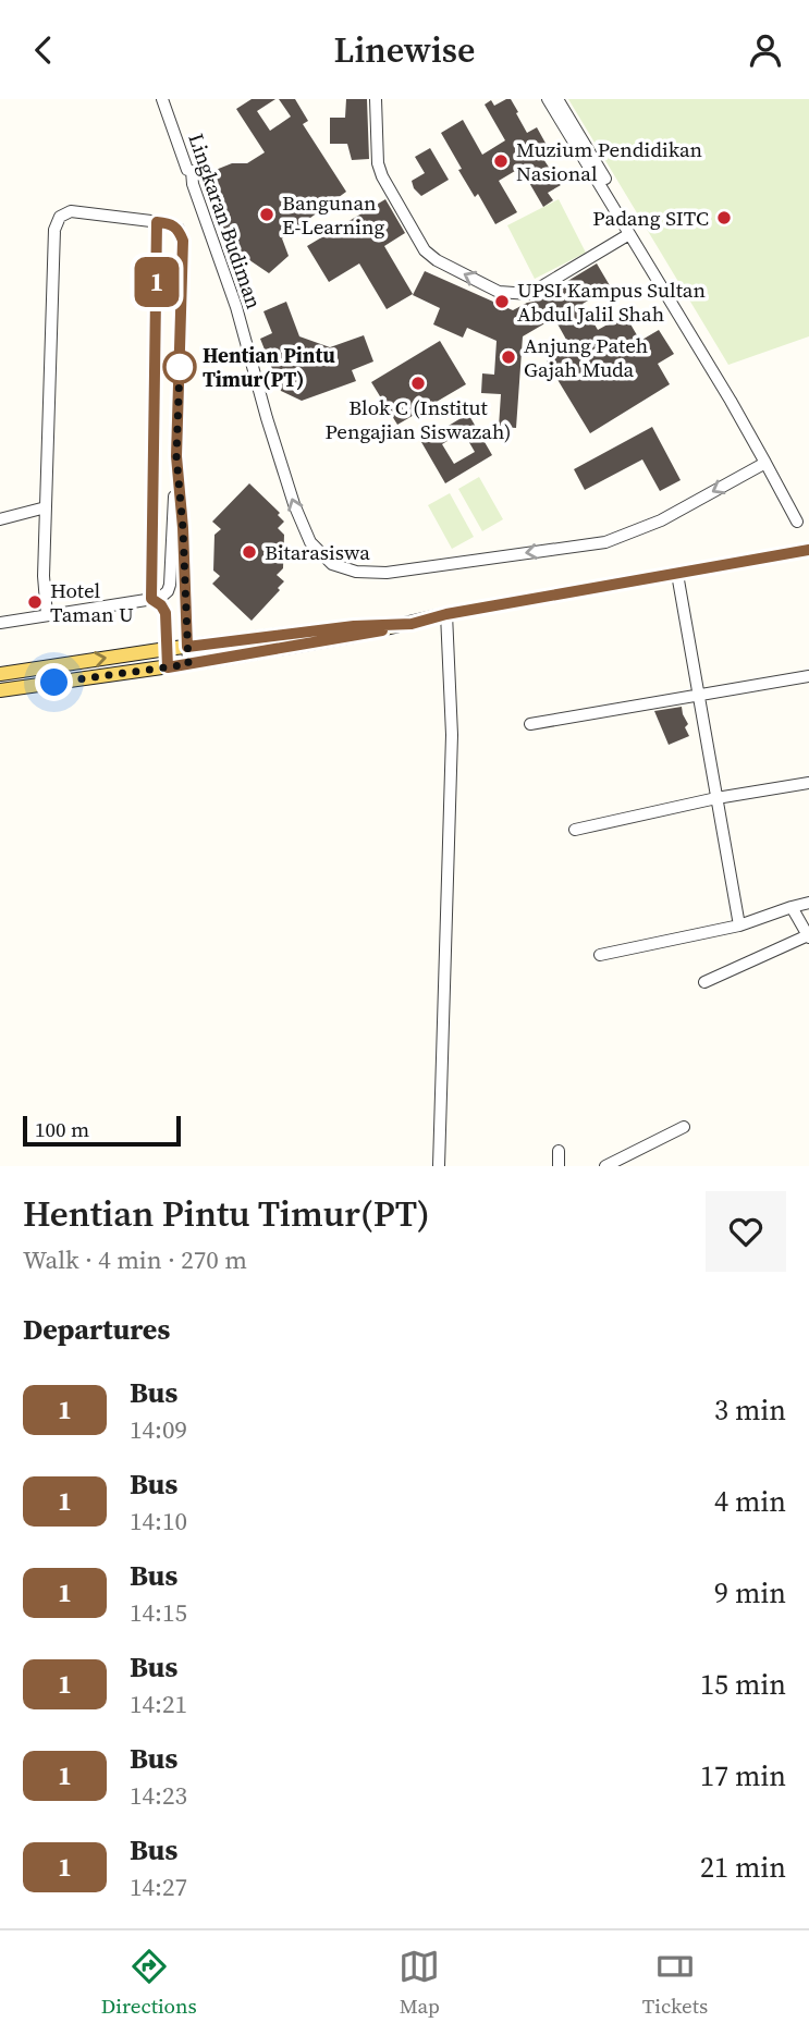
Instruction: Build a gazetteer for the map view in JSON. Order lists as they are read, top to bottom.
{
  "streets": {
    "street": ["Lingkaran Budiman"]
  },
  "places": [
    "Muzium Pendidikan Nasional",
    "Bangunan E-Learning",
    "Padang SITC",
    "UPSI Kampus Sultan Abdul Jalil Shah",
    "Anjung Pateh Gajah Muda",
    "Hentian Pintu Timur(PT)",
    "Blok C (Institut Pengajian Siswazah)",
    "Bitarasiswa",
    "Hotel Taman U"
  ],
  "lines": ["bus line 1"],
  "scale_bar": "100 m",
  "page": {
    "header": "Linewise",
    "on_map": "1",
    "scale": "100 m",
    "heading": [
      ["Hentian Pintu Timur(PT)", "Walk · 4 min · 270 m"],
      "Departures"
    ],
    "list": [
      {
        "mark": "1",
        "name": "Bus",
        "note": "14:09",
        "value": "3 min"
      },
      {
        "mark": "1",
        "name": "Bus",
        "note": "14:10",
        "value": "4 min"
      },
      {
        "mark": "1",
        "name": "Bus",
        "note": "14:15",
        "value": "9 min"
      },
      {
        "mark": "1",
        "name": "Bus",
        "note": "14:21",
        "value": "15 min"
      },
      {
        "mark": "1",
        "name": "Bus",
        "note": "14:23",
        "value": "17 min"
      },
      {
        "mark": "1",
        "name": "Bus",
        "note": "14:27",
        "value": "21 min"
      }
    ],
    "tabs": ["Directions", "Map", "Tickets"]
  }
}
